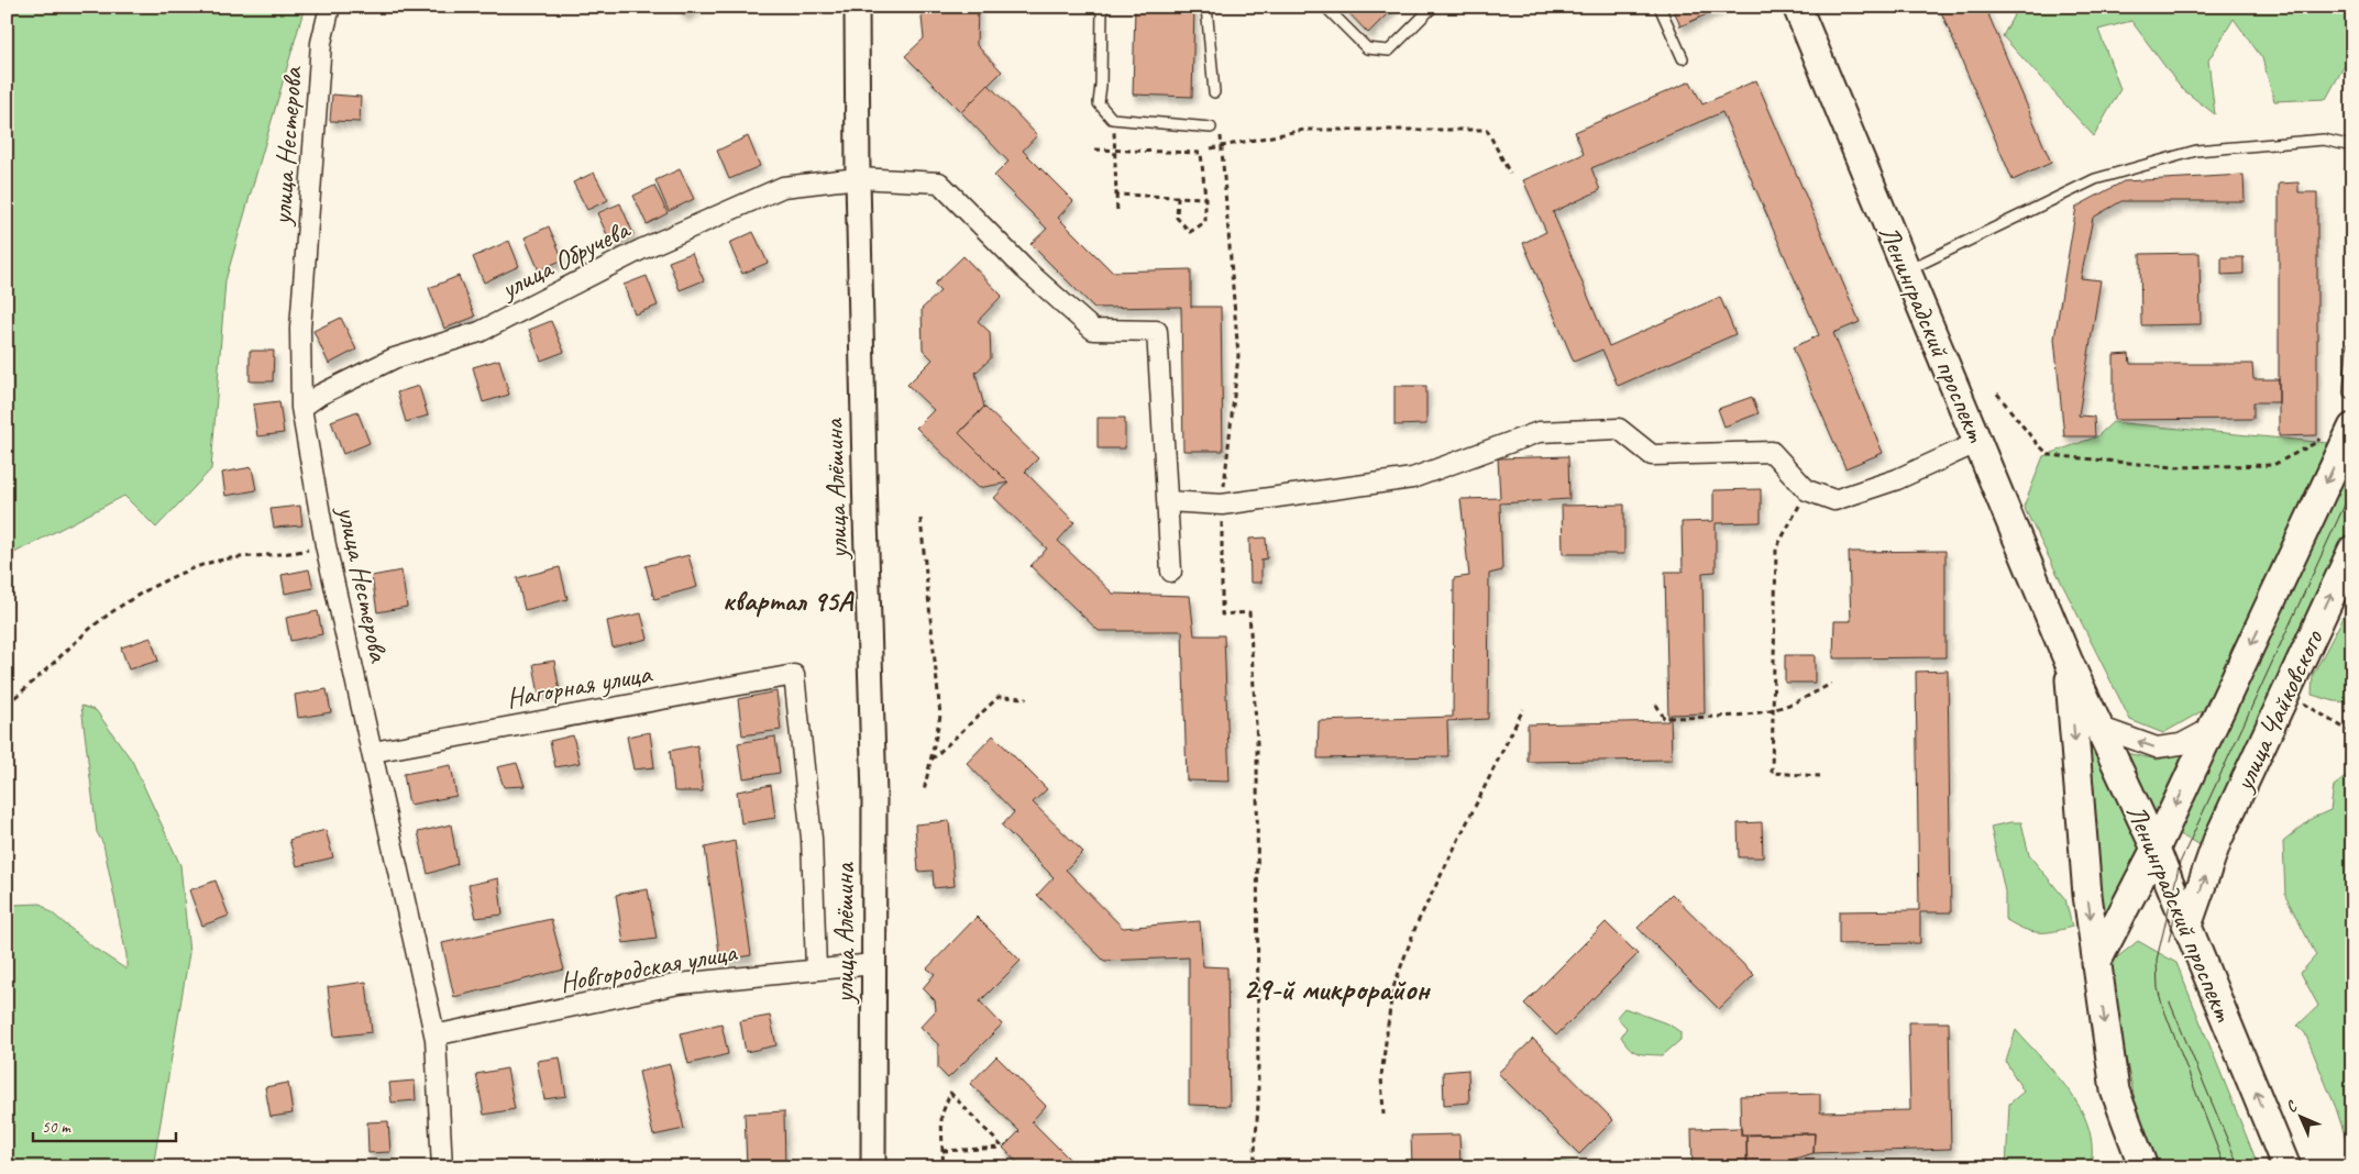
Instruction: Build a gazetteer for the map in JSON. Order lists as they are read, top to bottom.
{
  "streets": {
    "main road": ["Ленинградский проспект", "улица Чайковского"],
    "street": [
      "улица Нестерова",
      "улица Обручева",
      "улица Алёшина",
      "Нагорная улица",
      "Новгородская улица"
    ]
  },
  "crossings": [
    ["улица Нестерова", "улица Обручева"],
    ["улица Нестерова", "Нагорная улица"],
    ["улица Нестерова", "Новгородская улица"],
    ["улица Обручева", "улица Алёшина"],
    ["Ленинградский проспект", "улица Чайковского"],
    ["улица Алёшина", "Новгородская улица"],
    ["Нагорная улица", "Новгородская улица"]
  ],
  "districts": ["квартал 95А", "29-й микрорайон"],
  "scale_bar": "50 m",
  "north": "top left"
}
